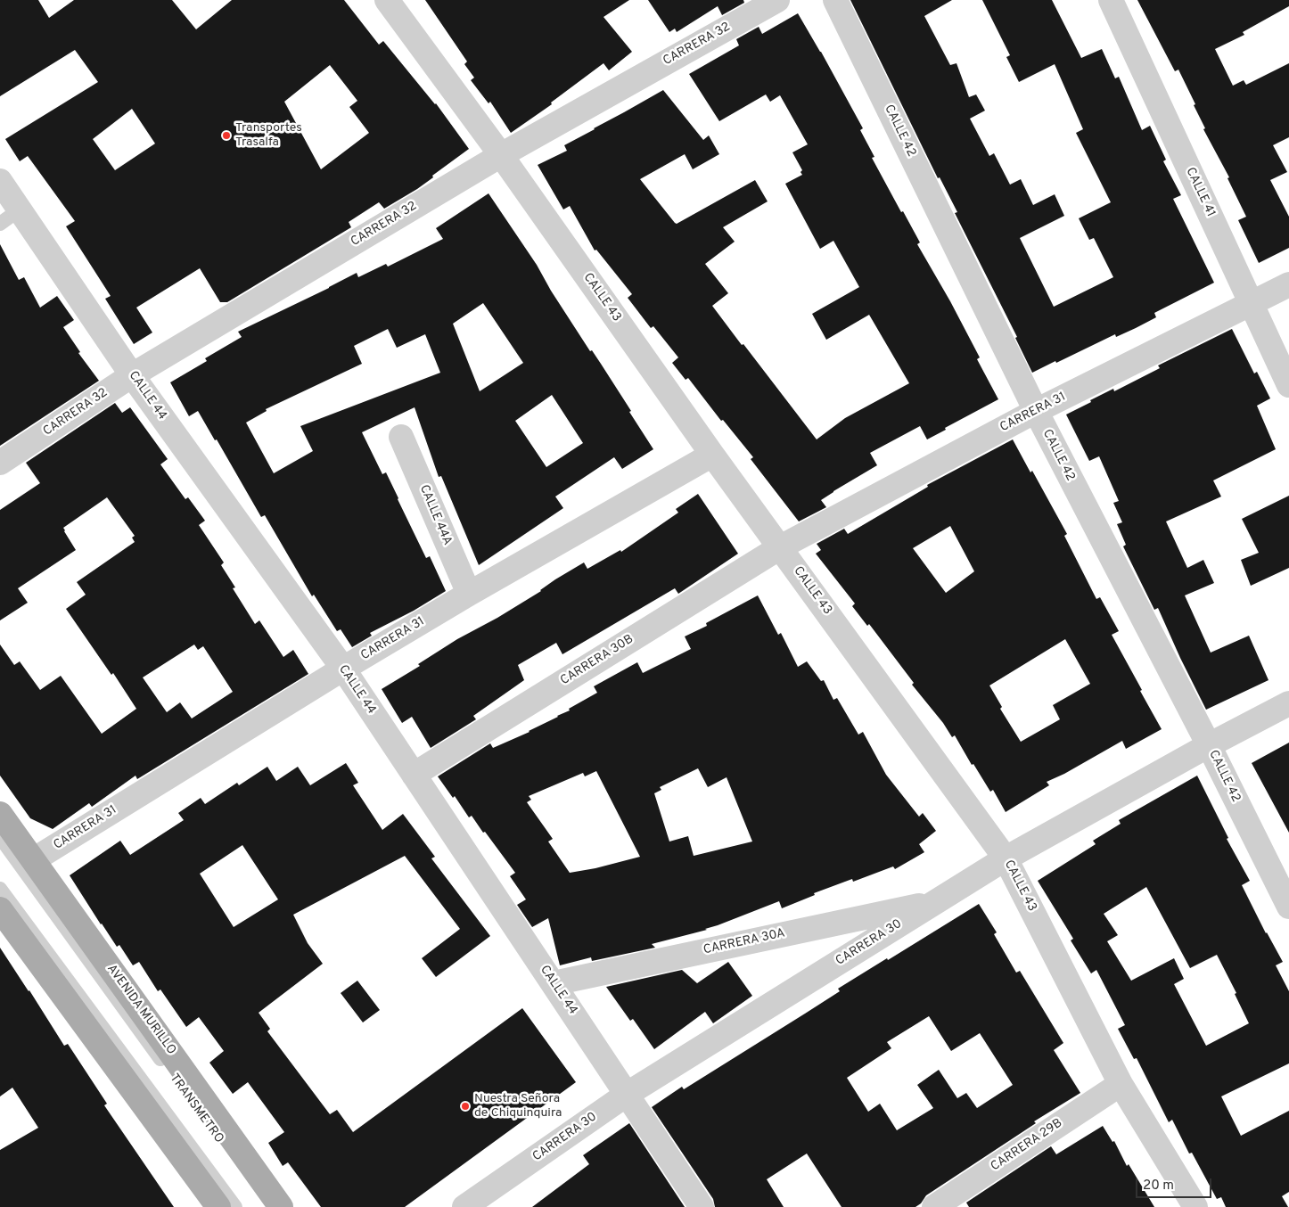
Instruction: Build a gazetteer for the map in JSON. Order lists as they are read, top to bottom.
{
  "streets": {
    "main road": ["AVENIDA MURILLO"],
    "street": [
      "CARRERA 32",
      "CALLE 42",
      "CALLE 41",
      "CALLE 43",
      "CALLE 44",
      "CARRERA 31",
      "CALLE 44A",
      "CARRERA 30B",
      "CARRERA 30A",
      "CARRERA 30",
      "CARRERA 29B"
    ],
    "lane": ["TRANSMETRO"]
  },
  "crossings": [
    ["CARRERA 32", "CALLE 43"],
    ["CARRERA 32", "CALLE 44"],
    ["CALLE 42", "CARRERA 31"],
    ["CALLE 42", "CARRERA 30"],
    ["CALLE 41", "CARRERA 31"],
    ["CALLE 43", "CARRERA 31"],
    ["CALLE 43", "CARRERA 30B"],
    ["CALLE 43", "CARRERA 30"],
    ["CALLE 43", "CARRERA 29B"],
    ["CALLE 44", "CARRERA 31"],
    ["CALLE 44", "CARRERA 30B"],
    ["CALLE 44", "CARRERA 30A"],
    ["CALLE 44", "CARRERA 30"],
    ["CARRERA 31", "CALLE 44A"],
    ["CARRERA 31", "CARRERA 30B"],
    ["CARRERA 31", "AVENIDA MURILLO"],
    ["CARRERA 30A", "CARRERA 30"]
  ],
  "places": ["Transportes Trasalfa", "Nuestra Señora de Chiquinquira"],
  "scale_bar": "20 m"
}
